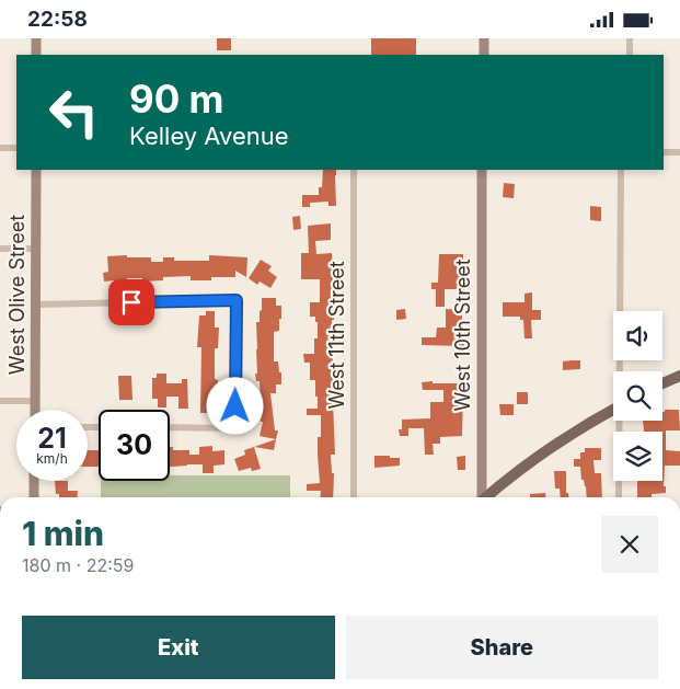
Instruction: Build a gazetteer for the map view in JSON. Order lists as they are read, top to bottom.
{
  "streets": {
    "street": ["West Olive Street", "West 11th Street", "West 10th Street"]
  },
  "page": {
    "status": "22:58",
    "turn": ["90 m", "Kelley Avenue"],
    "speed": "21 km/h",
    "limit": "30",
    "heading": ["1 min", "180 m · 22:59"],
    "buttons": ["Exit", "Share"]
  }
}
